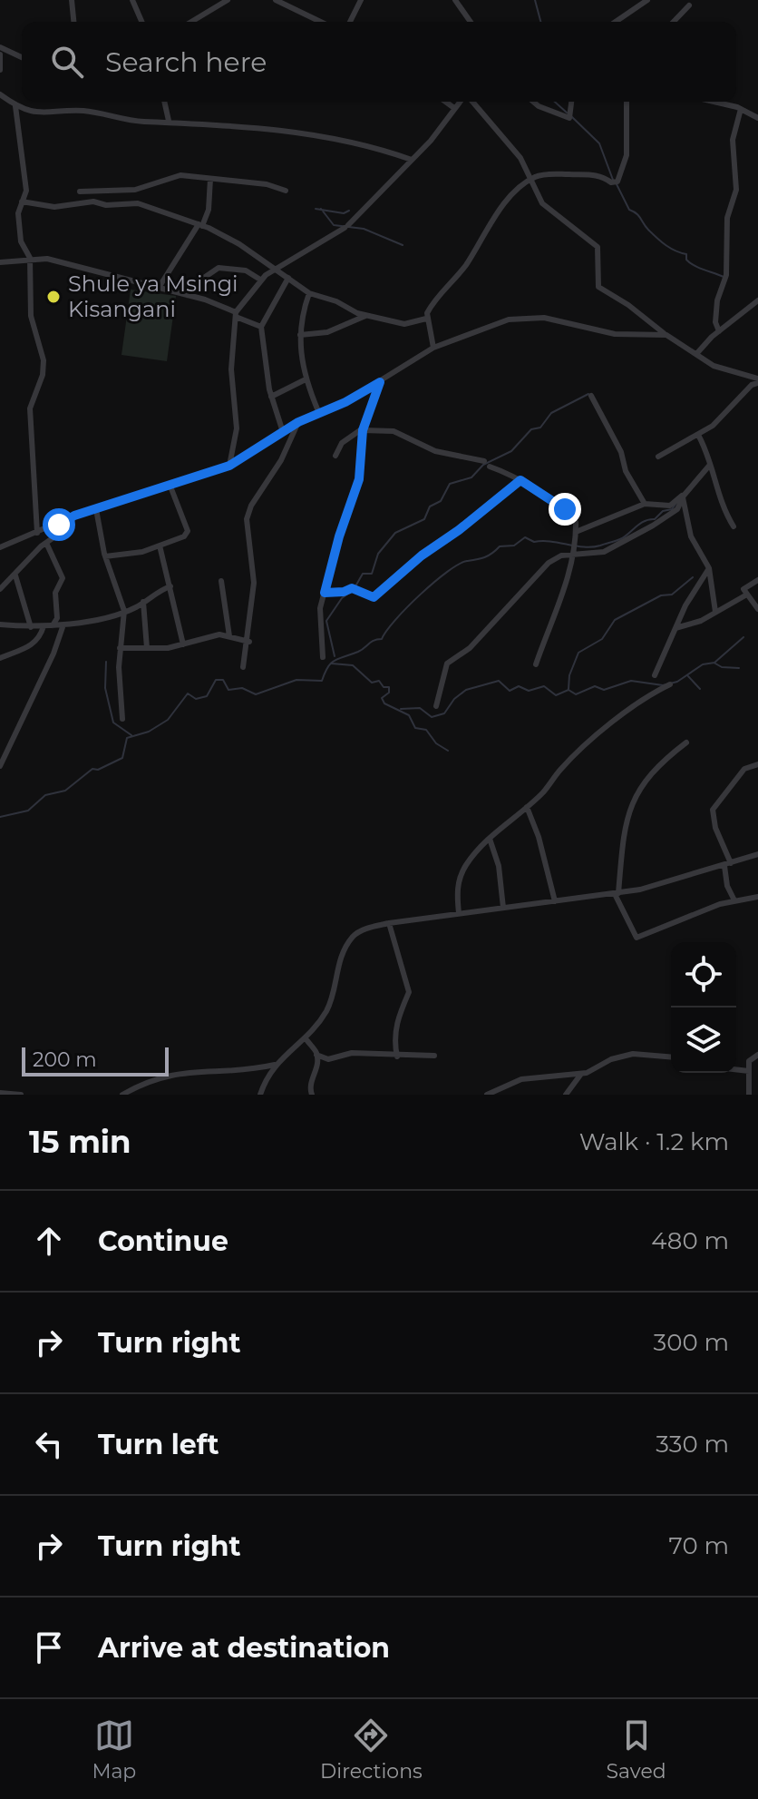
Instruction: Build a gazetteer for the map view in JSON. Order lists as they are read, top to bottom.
{
  "places": ["Shule ya Msingi Kisangani"],
  "scale_bar": "200 m",
  "page": {
    "search": "Search here",
    "scale": "200 m",
    "heading": ["15 min", "Walk · 1.2 km"],
    "list": [
      ["Continue", "480 m"],
      ["Turn right", "300 m"],
      ["Turn left", "330 m"],
      ["Turn right", "70 m"],
      "Arrive at destination"
    ],
    "nav": ["Map", "Directions", "Saved"]
  }
}
